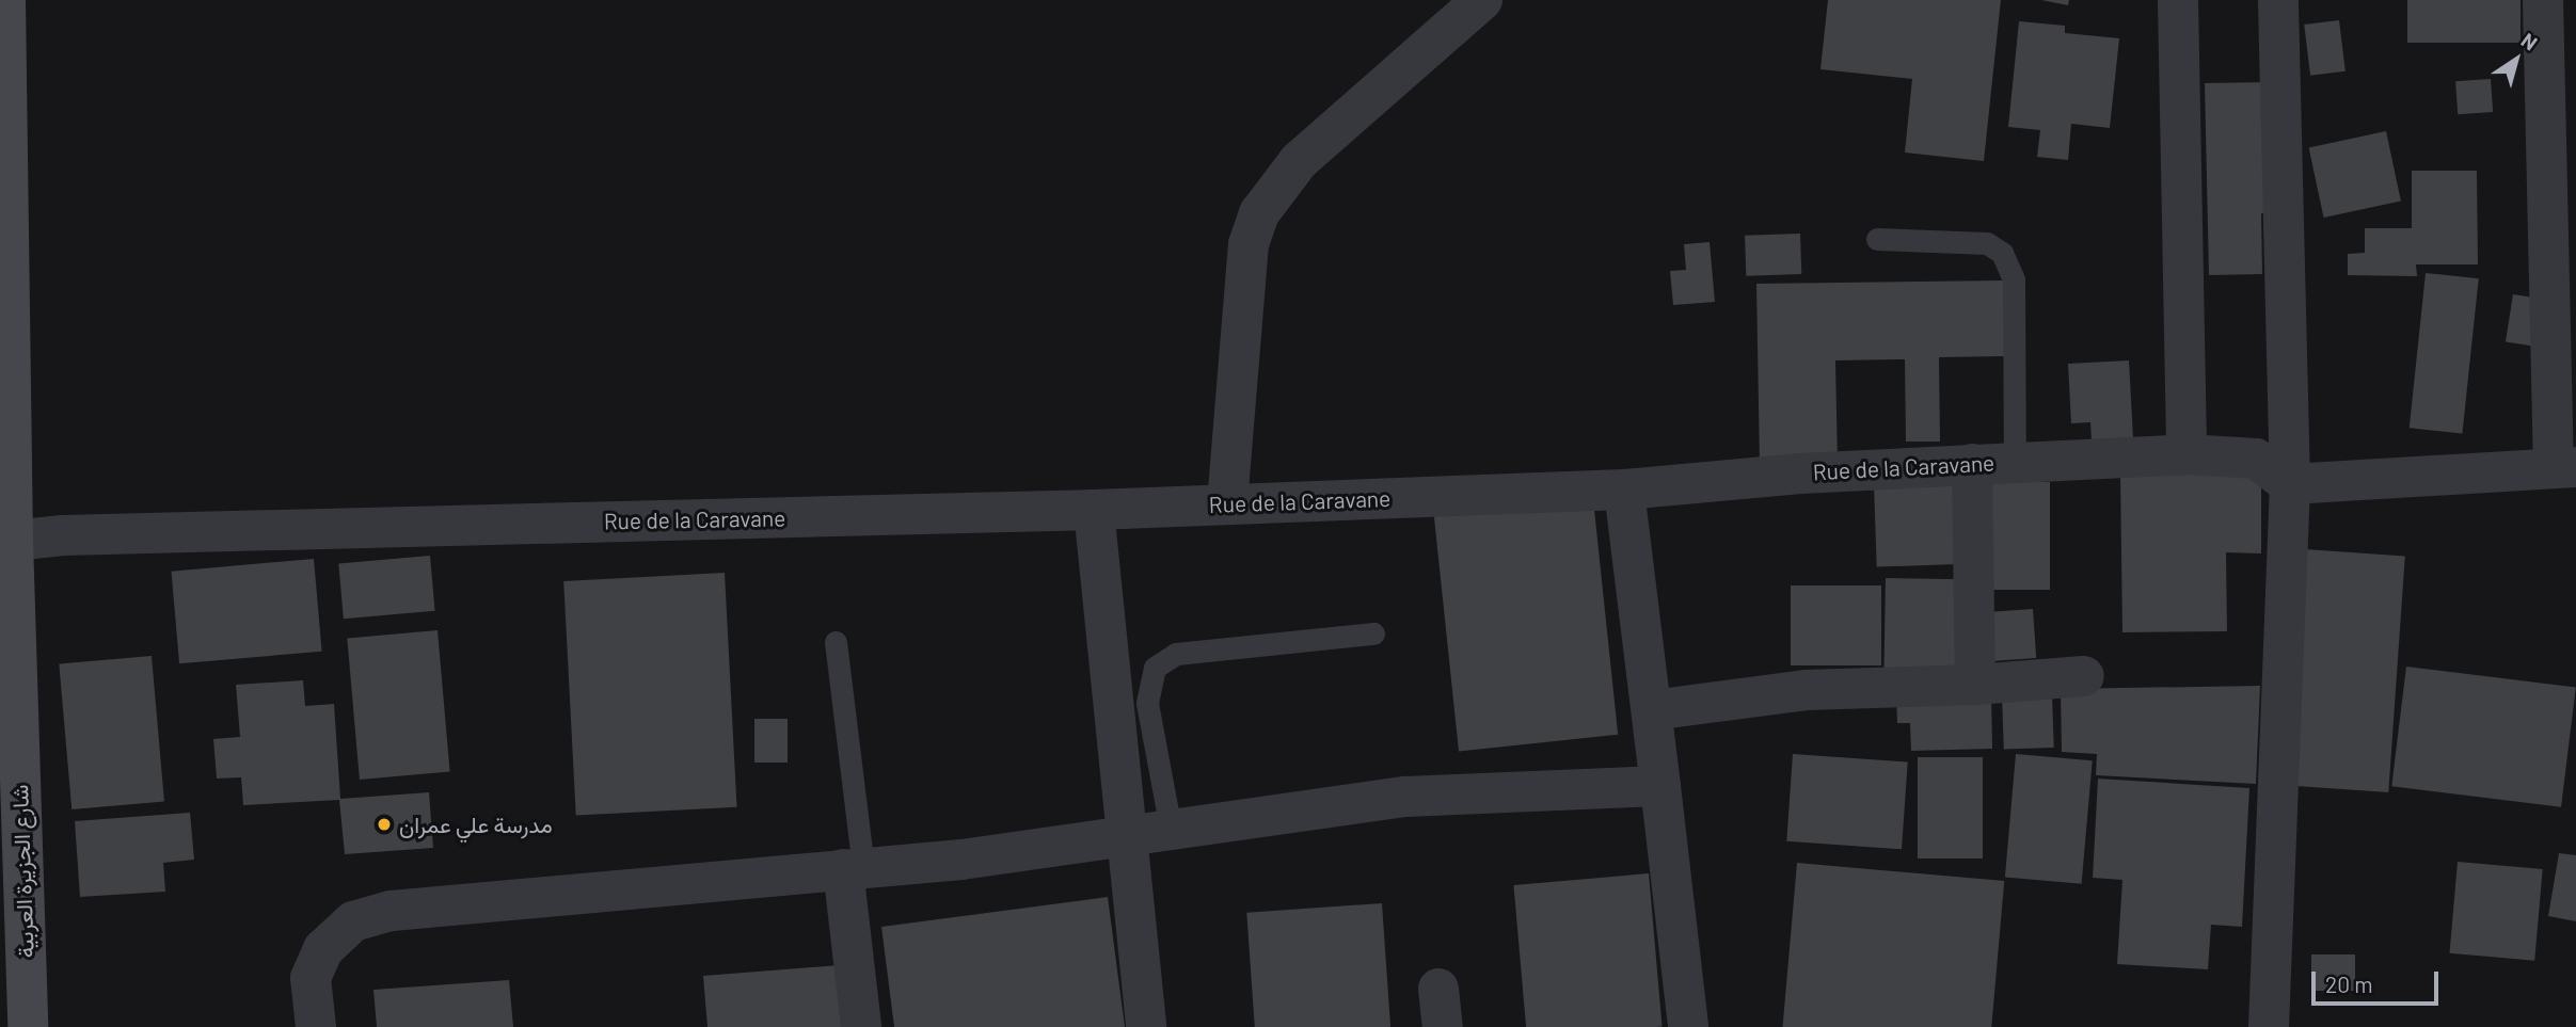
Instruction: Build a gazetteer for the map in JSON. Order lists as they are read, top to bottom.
{
  "streets": {
    "street": ["Rue de la Caravane", "شارع الجزيرة العربية"]
  },
  "crossings": [
    ["Rue de la Caravane", "شارع الجزيرة العربية"]
  ],
  "places": ["مدرسة علي عمران"],
  "scale_bar": "20 m",
  "north": "top right"
}
